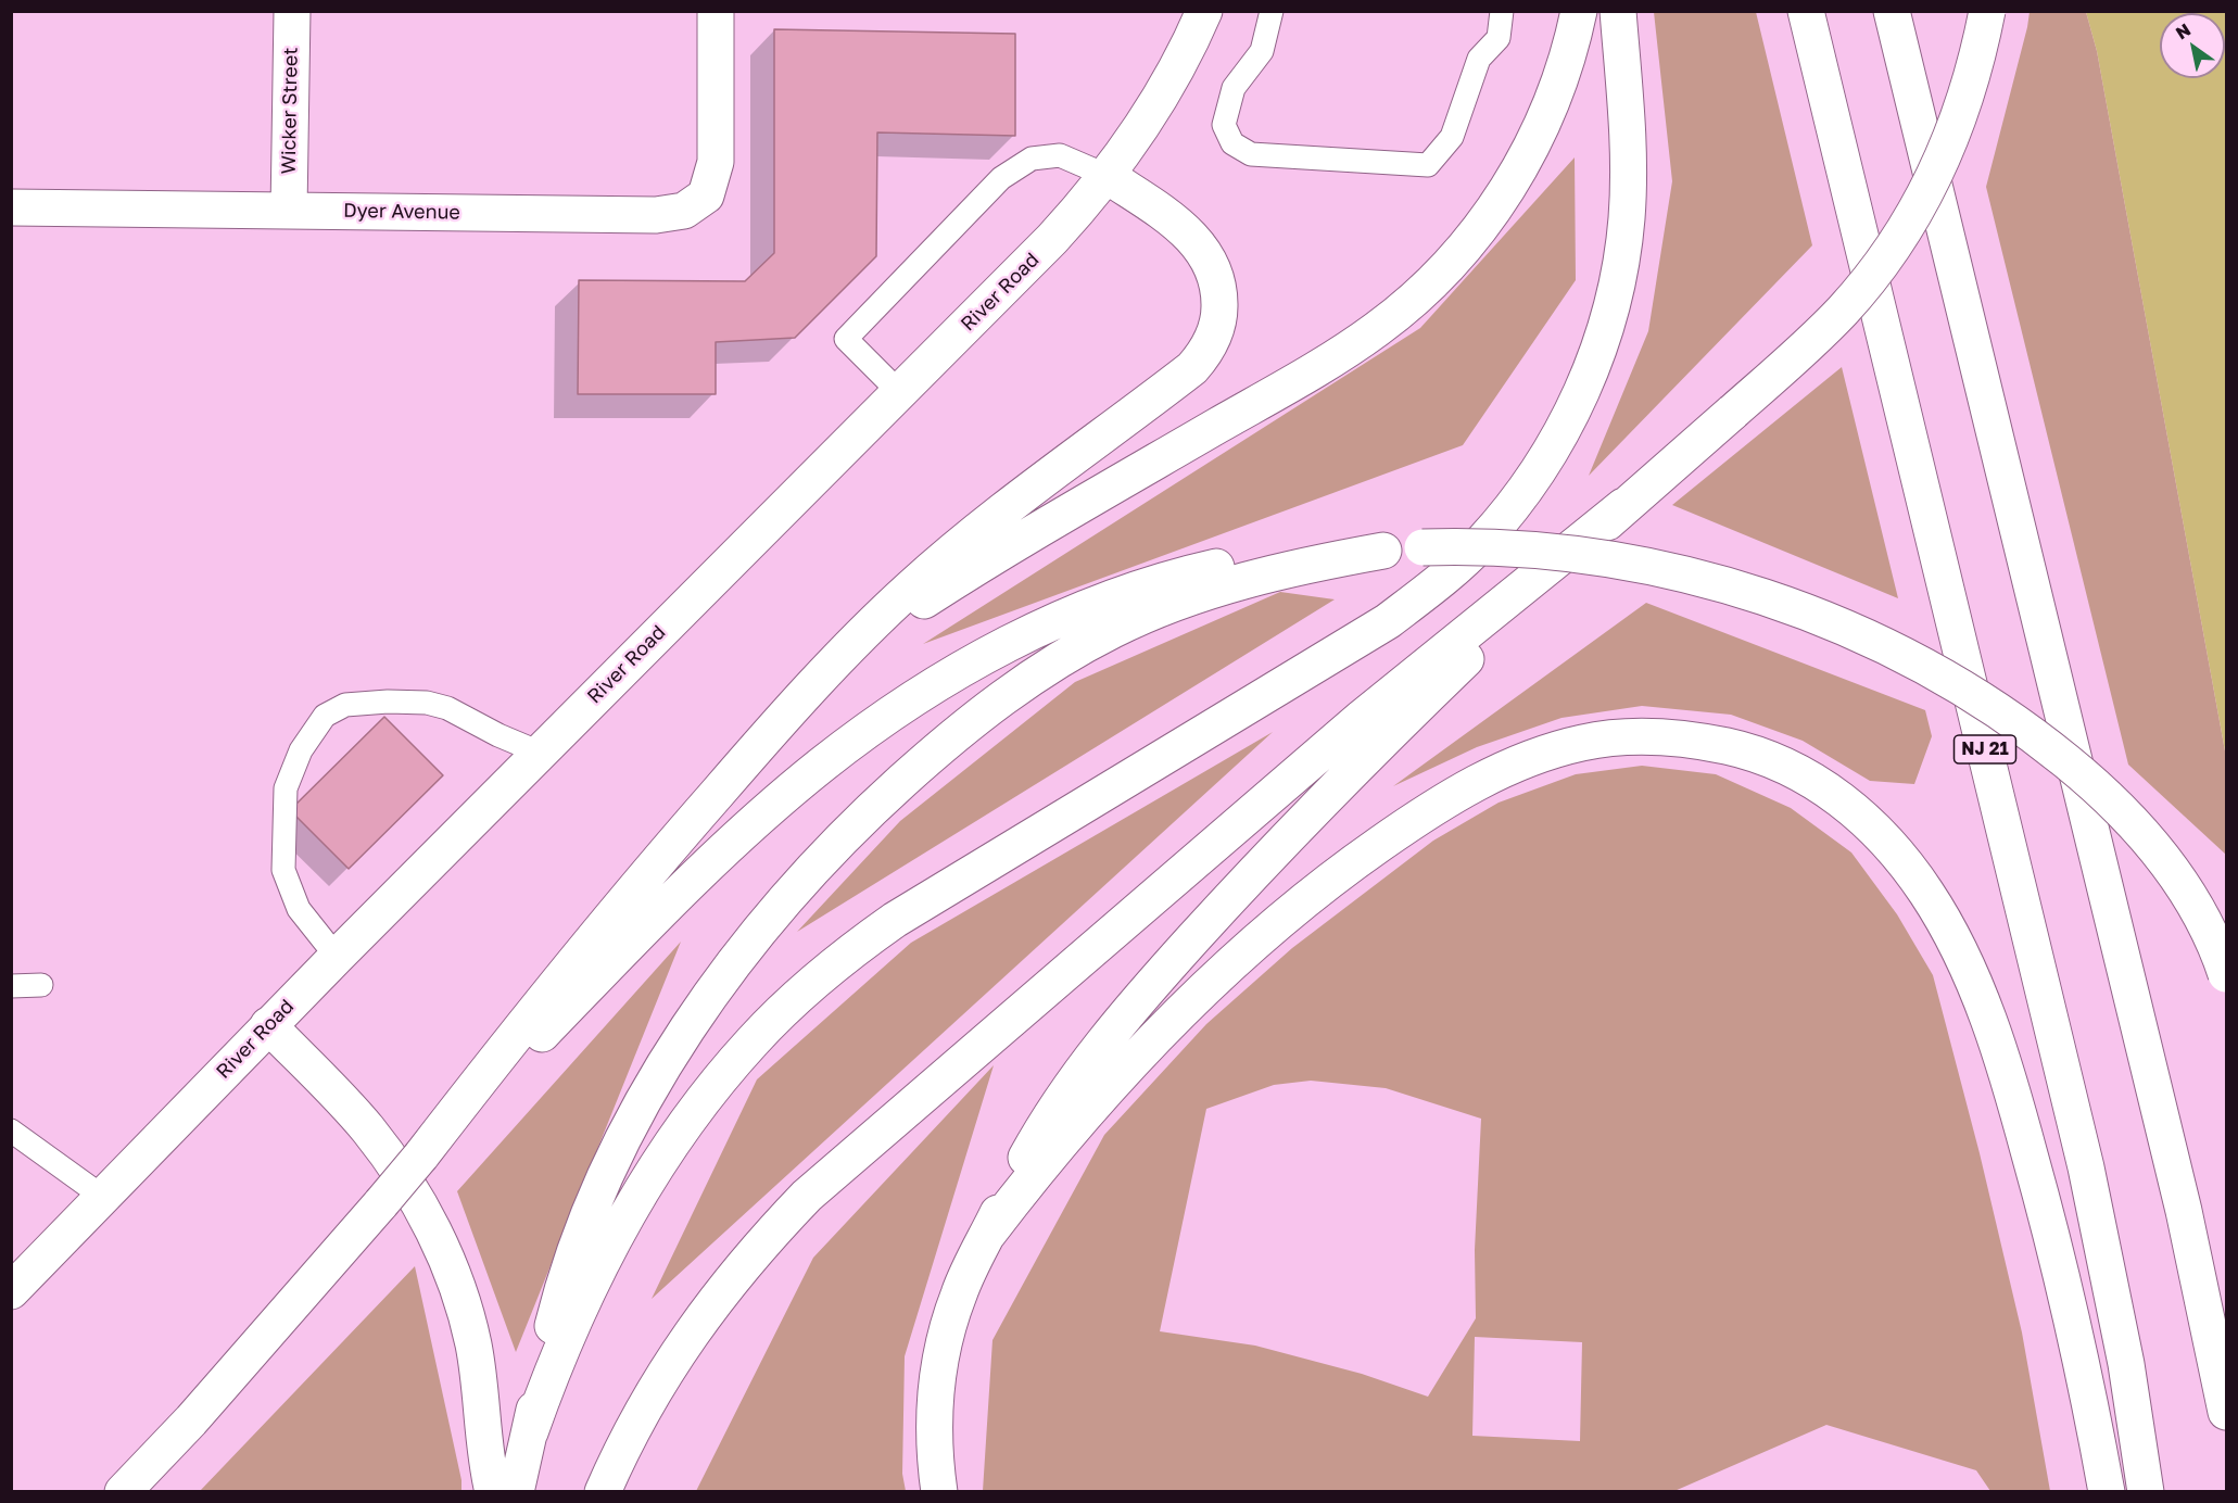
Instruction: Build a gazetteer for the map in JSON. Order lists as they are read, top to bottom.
{
  "streets": {
    "main road": [
      "Wicker Street",
      "Dyer Avenue",
      "River Road",
      "NJ 21"
    ]
  },
  "crossings": [
    ["Wicker Street", "Dyer Avenue"]
  ],
  "north": "top left"
}
